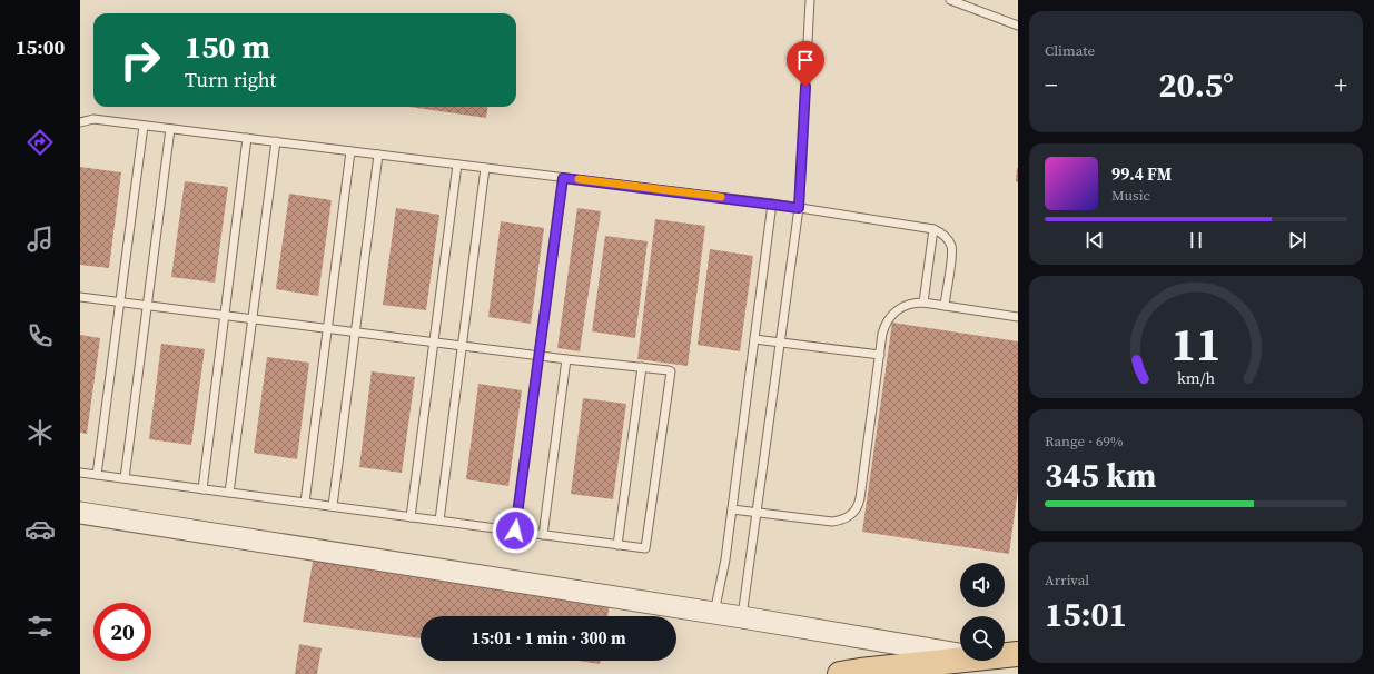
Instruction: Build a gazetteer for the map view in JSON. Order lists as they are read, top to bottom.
{
  "page": {
    "tabs": "15:00",
    "tile": [
      "Climate",
      ["Range · 69%", "345 km"],
      ["Arrival", "15:01"]
    ],
    "turn": ["150 m", "Turn right"],
    "heat": ["−", "20.5°", "+"],
    "song": ["99.4 FM", "Music"],
    "limit": "20",
    "trip": "15:01 · 1 min · 300 m",
    "gauge": ["11", "km/h"]
  }
}
